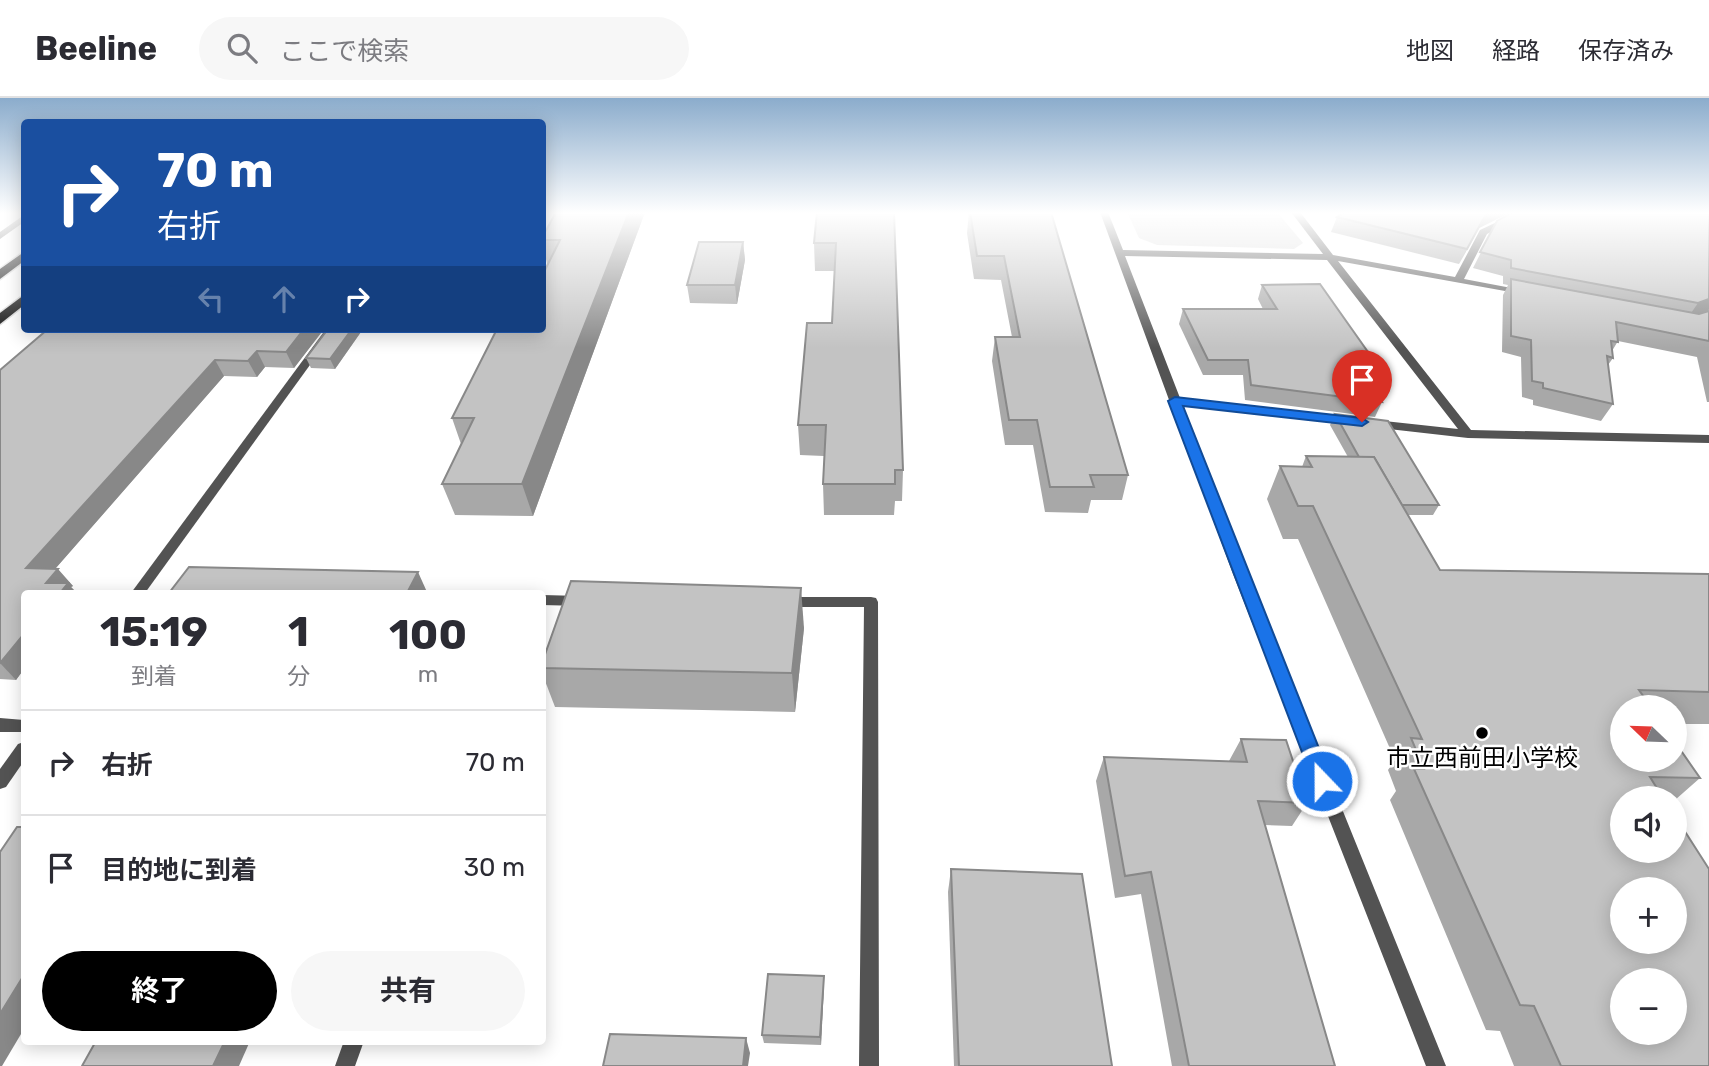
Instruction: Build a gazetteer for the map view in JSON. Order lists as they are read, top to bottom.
{
  "places": ["市立西前田小学校"],
  "north": "top left",
  "page": {
    "header": "Beeline",
    "search": "ここで検索",
    "nav": ["地図", "経路", "保存済み"],
    "turn": ["70 m", "右折"],
    "eta": [
      "15:19",
      "到着",
      "1",
      "分",
      "100",
      "m"
    ],
    "map_buttons": ["+", "−"],
    "list": [
      {
        "name": "右折",
        "value": "70 m"
      },
      {
        "name": "目的地に到着",
        "value": "30 m"
      }
    ],
    "buttons": ["終了", "共有"]
  }
}
